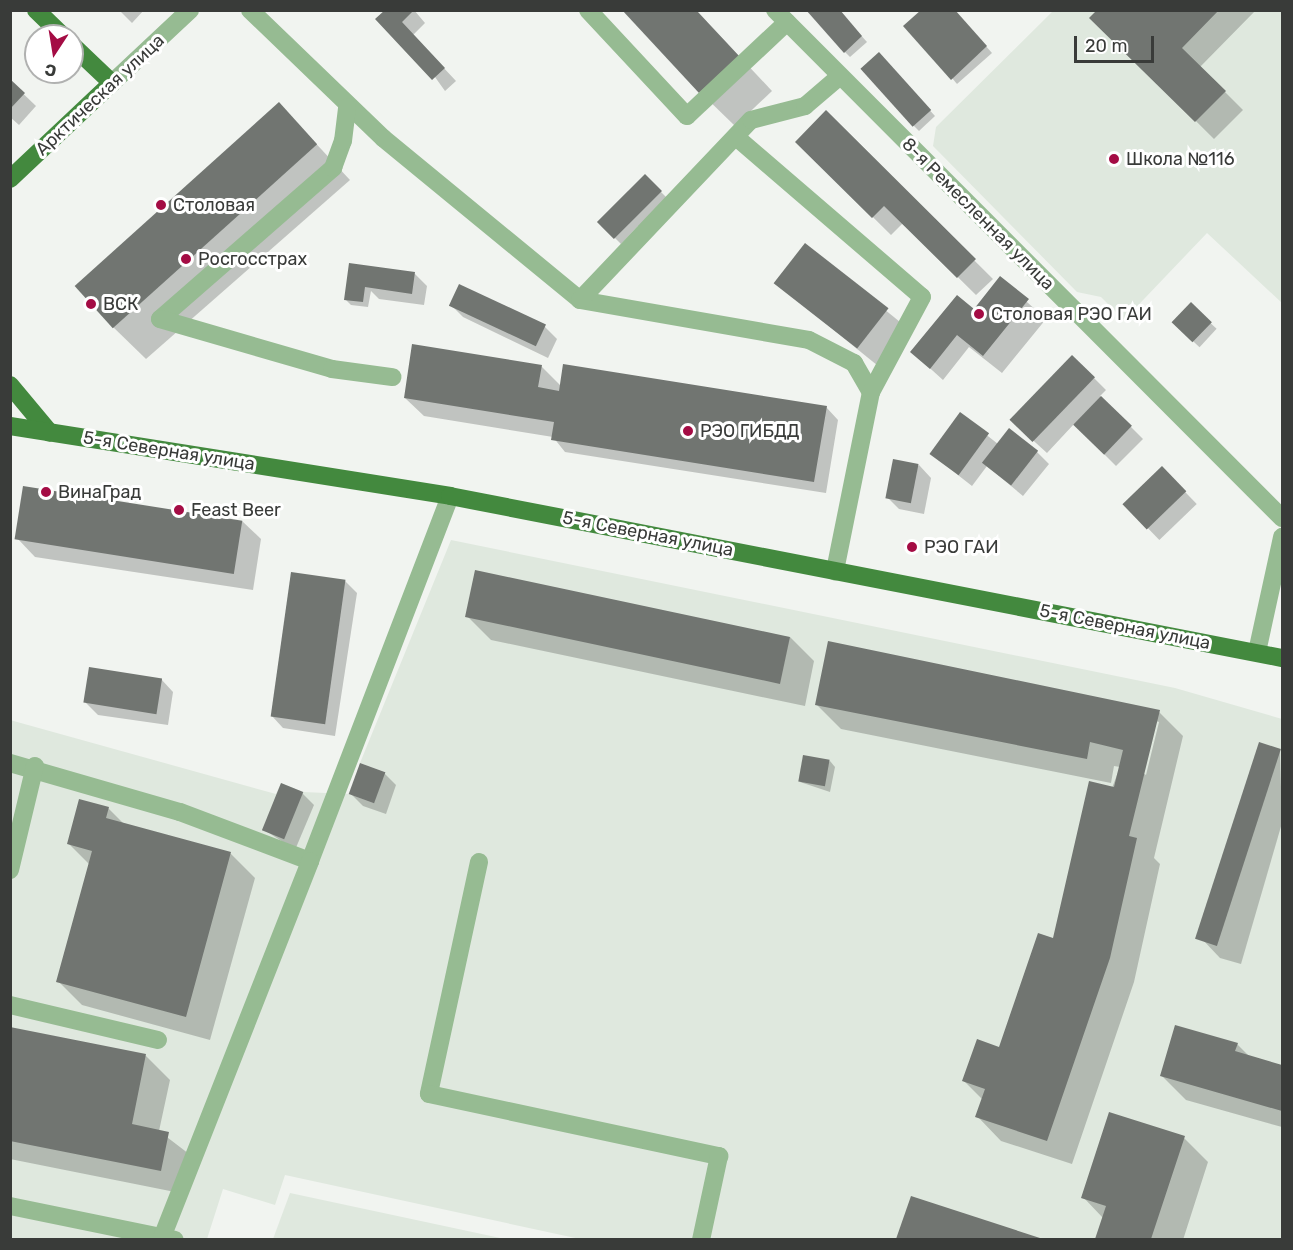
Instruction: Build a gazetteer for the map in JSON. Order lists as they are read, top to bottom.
{
  "streets": {
    "main road": ["Арктическая улица", "5-я Северная улица"],
    "street": ["8-я Ремесленная улица"]
  },
  "places": [
    "Школа №116",
    "Столовая",
    "Росгосстрах",
    "ВСК",
    "Столовая РЭО ГАИ",
    "РЭО ГИБДД",
    "ВинаГрад",
    "Feast Beer",
    "РЭО ГАИ"
  ],
  "scale_bar": "20 m",
  "north": "bottom"
}
